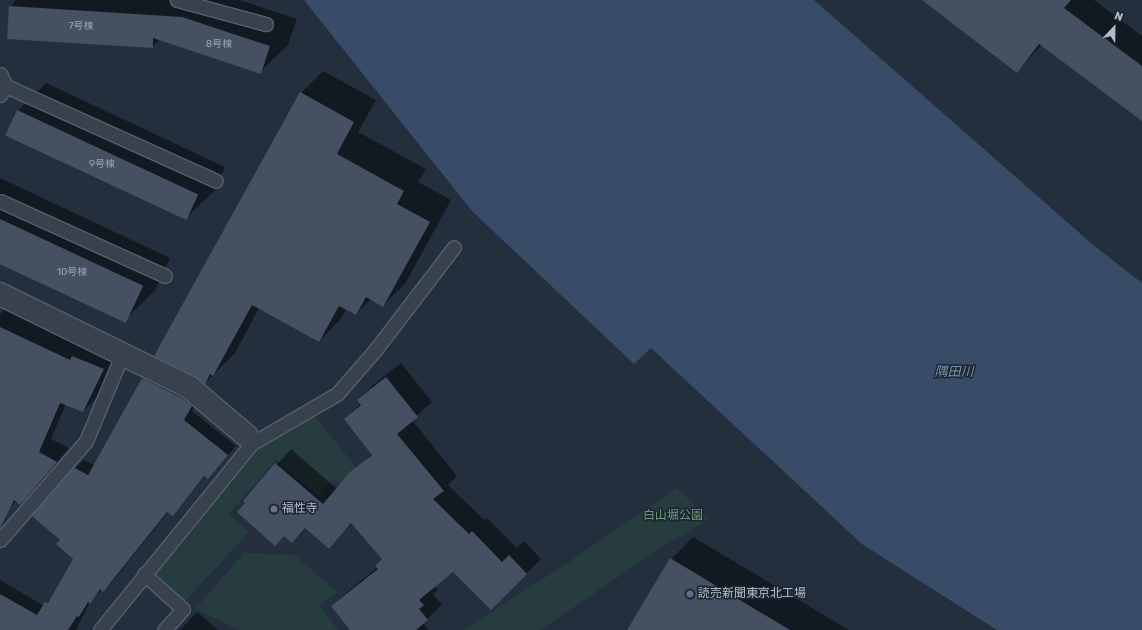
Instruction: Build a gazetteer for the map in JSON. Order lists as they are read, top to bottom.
{
  "water": ["隅田川"],
  "parks": ["白山堀公園"],
  "places": ["福性寺", "読売新聞東京北工場"],
  "house_numbers": [
    "7号棟",
    "8号棟",
    "9号棟",
    "10号棟"
  ],
  "north": "top"
}
